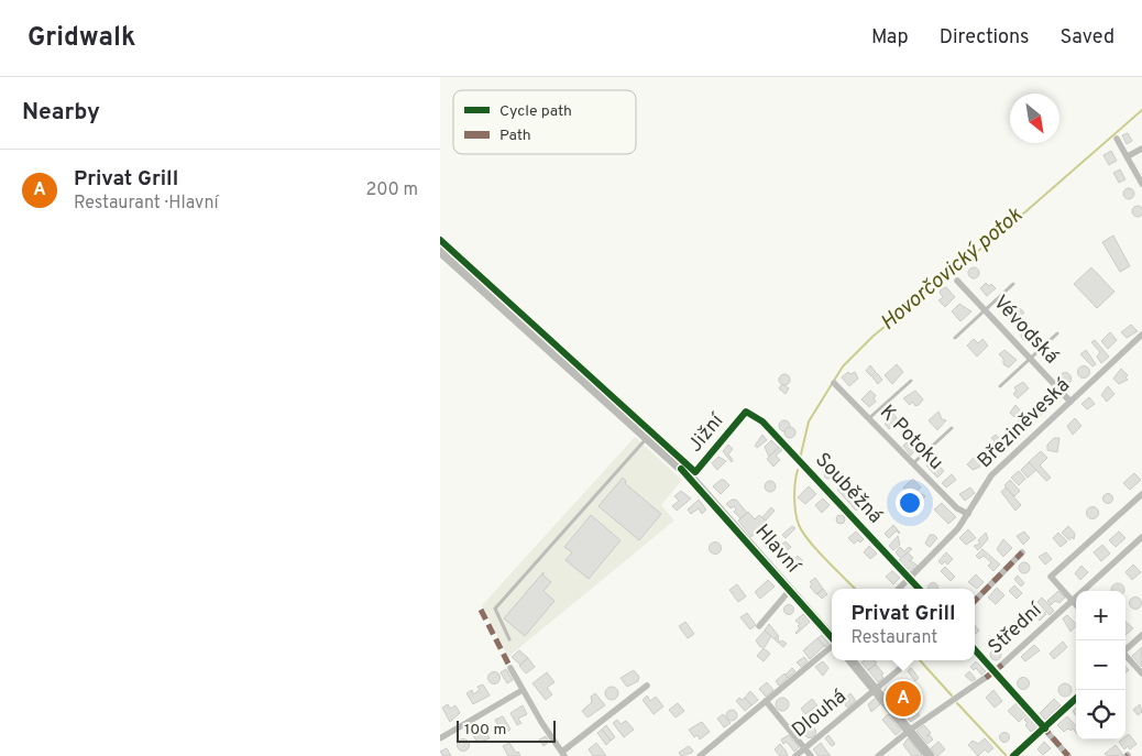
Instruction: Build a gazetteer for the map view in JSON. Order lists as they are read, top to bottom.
{
  "streets": {
    "street": [
      "Vévodská",
      "Březiněveská",
      "Jižní",
      "K Potoku",
      "Souběžná",
      "Hlavní",
      "Střední",
      "Dlouhá"
    ]
  },
  "crossings": [
    ["Vévodská", "Březiněveská"],
    ["Březiněveská", "K Potoku"],
    ["Březiněveská", "Souběžná"],
    ["Jižní", "Souběžná"],
    ["Jižní", "Hlavní"]
  ],
  "water": ["Hovorčovický potok"],
  "legend": ["Cycle path", "Path"],
  "scale_bar": "100 m",
  "north": "bottom right",
  "page": {
    "header": "Gridwalk",
    "nav": ["Map", "Directions", "Saved"],
    "heading": "Nearby",
    "list": [
      {
        "mark": "A",
        "name": "Privat Grill",
        "note": "Restaurant · Hlavní",
        "value": "200 m"
      }
    ],
    "popup": ["Privat Grill", "Restaurant"],
    "map_buttons": ["+", "−"],
    "pins": "A",
    "scale": "100 m"
  }
}
